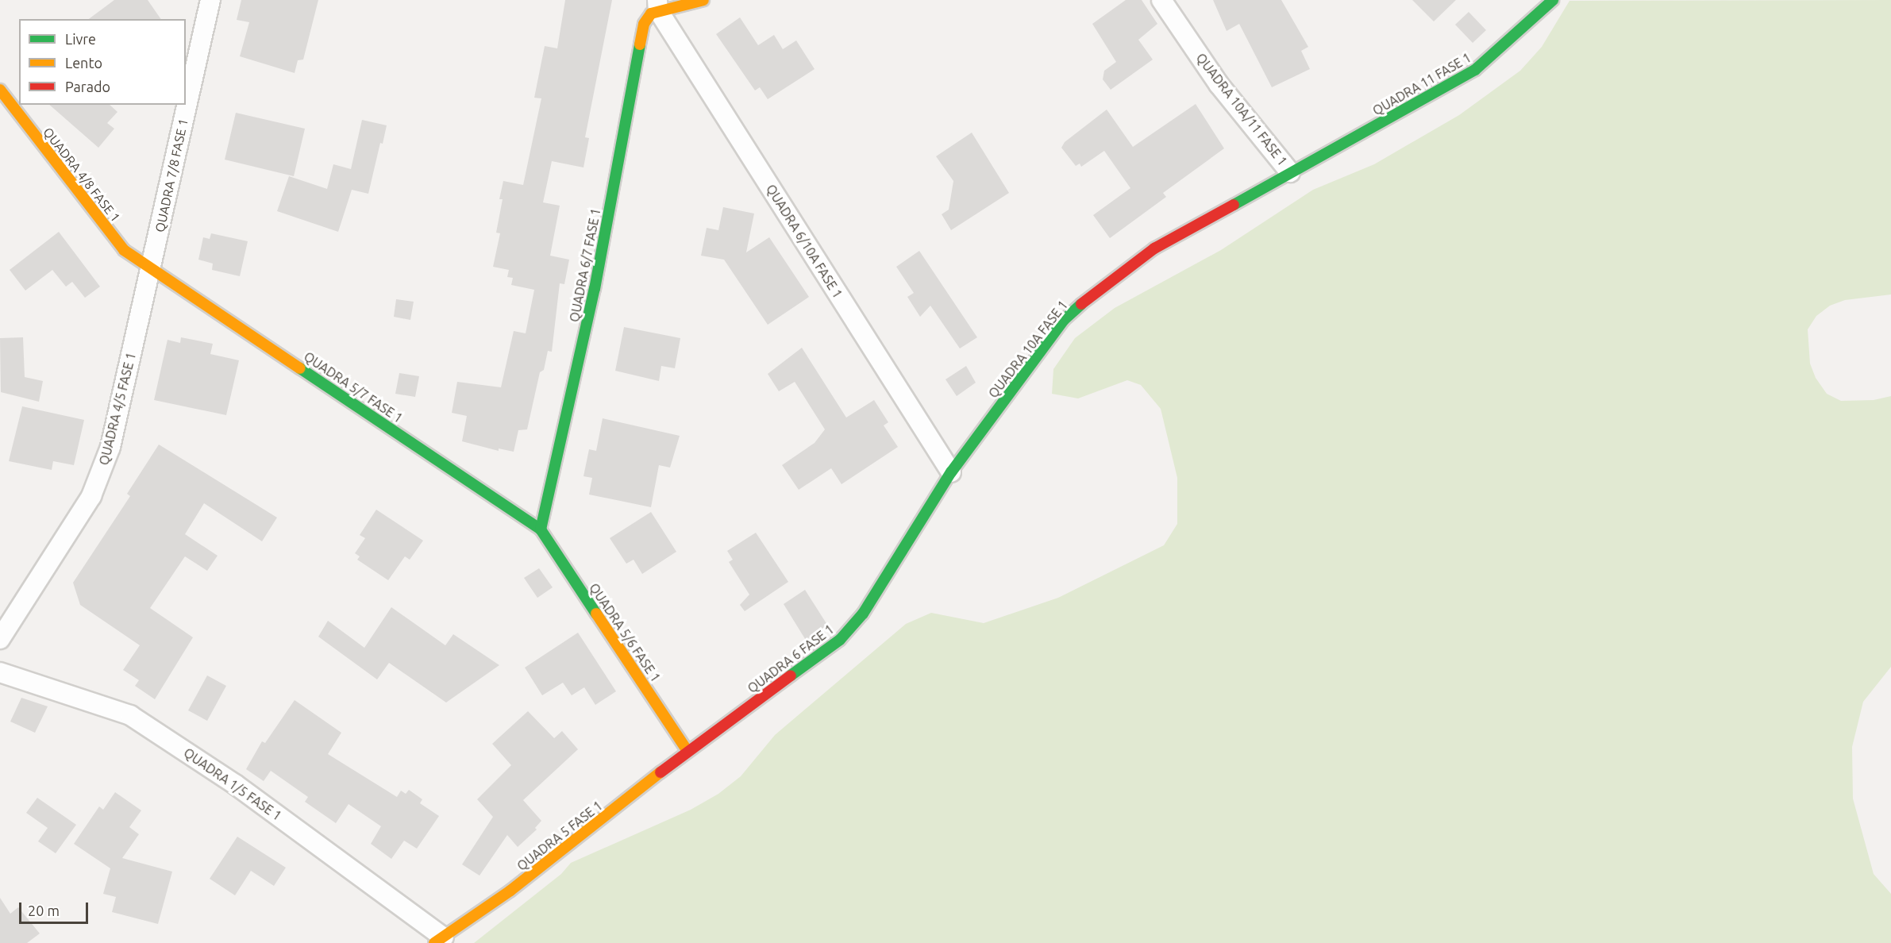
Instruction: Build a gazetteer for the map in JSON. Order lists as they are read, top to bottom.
{
  "streets": {
    "street": [
      "QUADRA 11 FASE 1",
      "QUADRA 10A/11 FASE 1",
      "QUADRA 4/8 FASE 1",
      "QUADRA 7/8 FASE 1",
      "QUADRA 6/10A FASE 1",
      "QUADRA 6/7 FASE 1",
      "QUADRA 10A FASE 1",
      "QUADRA 5/7 FASE 1",
      "QUADRA 4/5 FASE 1",
      "QUADRA 5/6 FASE 1",
      "QUADRA 6 FASE 1",
      "QUADRA 1/5 FASE 1",
      "QUADRA 5 FASE 1"
    ]
  },
  "crossings": [
    ["QUADRA 11 FASE 1", "QUADRA 10A/11 FASE 1"],
    ["QUADRA 11 FASE 1", "QUADRA 10A FASE 1"],
    ["QUADRA 10A/11 FASE 1", "QUADRA 10A FASE 1"],
    ["QUADRA 4/8 FASE 1", "QUADRA 7/8 FASE 1"],
    ["QUADRA 4/8 FASE 1", "QUADRA 5/7 FASE 1"],
    ["QUADRA 4/8 FASE 1", "QUADRA 4/5 FASE 1"],
    ["QUADRA 7/8 FASE 1", "QUADRA 5/7 FASE 1"],
    ["QUADRA 7/8 FASE 1", "QUADRA 4/5 FASE 1"],
    ["QUADRA 6/10A FASE 1", "QUADRA 6/7 FASE 1"],
    ["QUADRA 6/10A FASE 1", "QUADRA 10A FASE 1"],
    ["QUADRA 6/10A FASE 1", "QUADRA 6 FASE 1"],
    ["QUADRA 6/7 FASE 1", "QUADRA 5/7 FASE 1"],
    ["QUADRA 6/7 FASE 1", "QUADRA 5/6 FASE 1"],
    ["QUADRA 10A FASE 1", "QUADRA 6 FASE 1"],
    ["QUADRA 5/7 FASE 1", "QUADRA 4/5 FASE 1"],
    ["QUADRA 5/7 FASE 1", "QUADRA 5/6 FASE 1"],
    ["QUADRA 5/6 FASE 1", "QUADRA 6 FASE 1"],
    ["QUADRA 5/6 FASE 1", "QUADRA 5 FASE 1"],
    ["QUADRA 6 FASE 1", "QUADRA 5 FASE 1"],
    ["QUADRA 1/5 FASE 1", "QUADRA 5 FASE 1"]
  ],
  "legend": ["Livre", "Lento", "Parado"],
  "scale_bar": "20 m"
}
